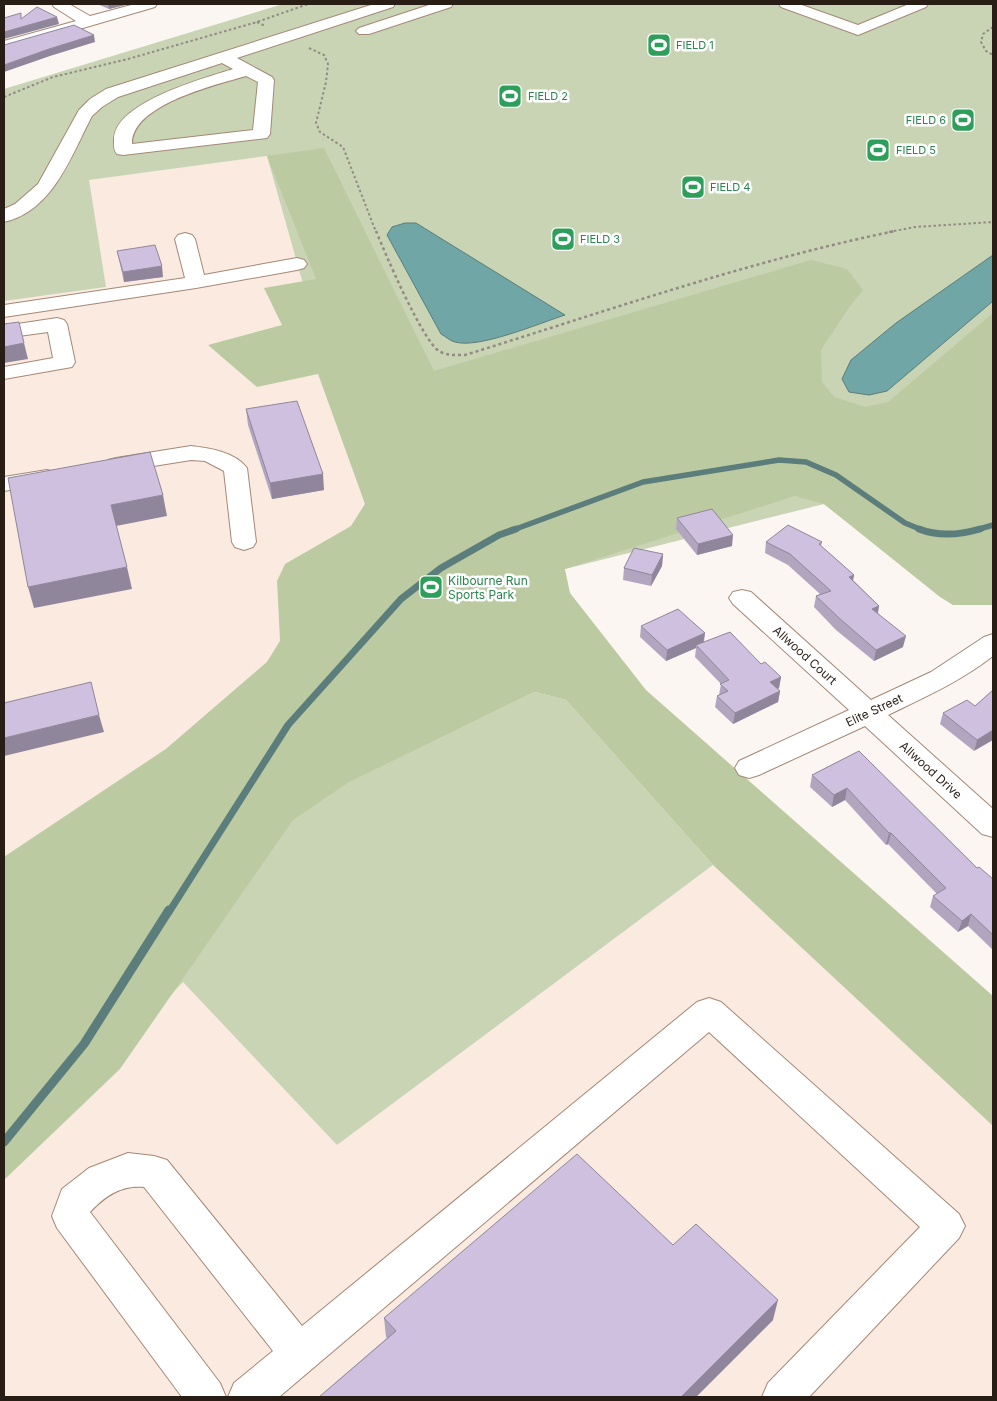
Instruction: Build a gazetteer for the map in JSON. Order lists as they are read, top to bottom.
{
  "streets": {
    "street": ["Allwood Court", "Elite Street", "Allwood Drive"]
  },
  "crossings": [
    ["Allwood Court", "Elite Street"],
    ["Allwood Court", "Allwood Drive"],
    ["Elite Street", "Allwood Drive"]
  ],
  "places": {
    "sports": [
      "FIELD 1",
      "FIELD 2",
      "FIELD 6",
      "FIELD 5",
      "FIELD 4",
      "FIELD 3",
      "Kilbourne Run Sports Park"
    ]
  }
}
